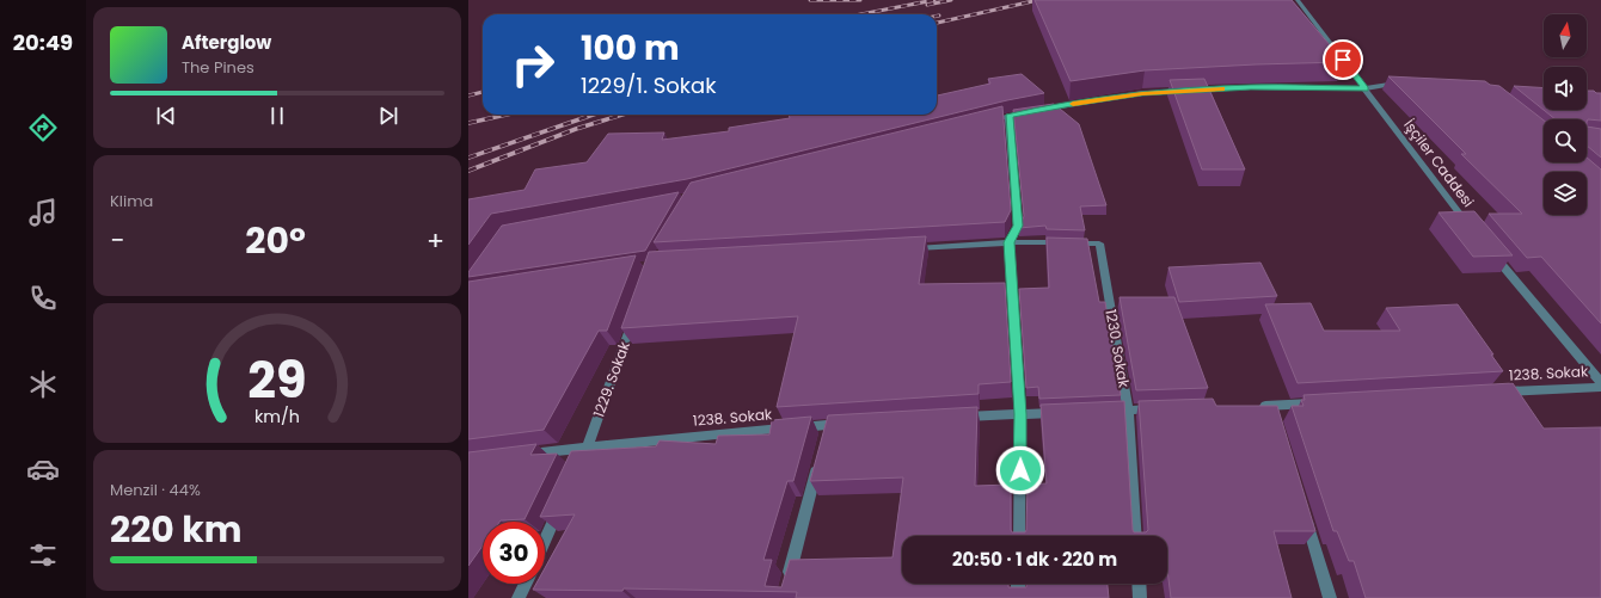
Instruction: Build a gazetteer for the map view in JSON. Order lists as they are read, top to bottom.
{
  "streets": {
    "street": [
      "İşçiler Caddesi",
      "1230. Sokak",
      "1238. Sokak",
      "1229. Sokak"
    ]
  },
  "crossings": [
    ["1238. Sokak", "1229. Sokak"]
  ],
  "north": "top",
  "page": {
    "tabs": "20:49",
    "turn": ["100 m", "1229/1. Sokak"],
    "song": ["Afterglow", "The Pines"],
    "tile": [
      "Klima",
      ["Menzil · 44%", "220 km"]
    ],
    "heat": ["−", "20°", "+"],
    "limit": "30",
    "trip": "20:50 · 1 dk · 220 m",
    "gauge": ["29", "km/h"]
  }
}
